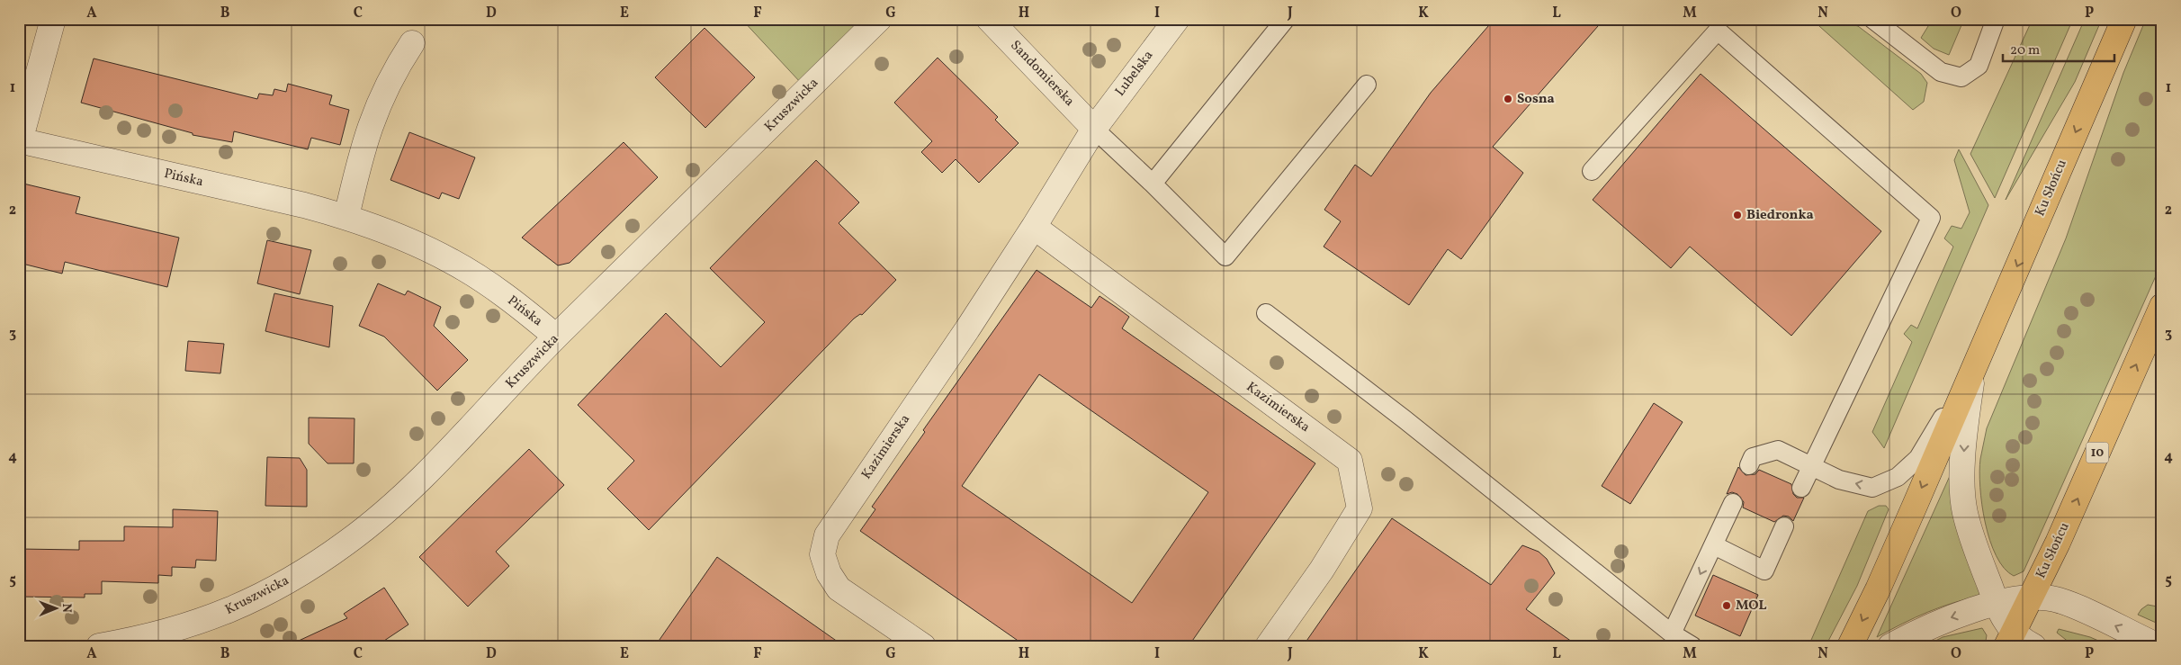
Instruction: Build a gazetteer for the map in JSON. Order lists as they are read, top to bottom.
{
  "streets": {
    "main road": ["Ku Słońcu", "10"],
    "street": [
      "Sandomierska",
      "Lubelska",
      "Kruszwicka",
      "Pińska",
      "Kazimierska"
    ]
  },
  "crossings": [
    ["Sandomierska", "Lubelska"],
    ["Sandomierska", "Kazimierska"],
    ["Lubelska", "Kazimierska"],
    ["Kruszwicka", "Pińska"]
  ],
  "places": ["Sosna", "Biedronka", "MOL"],
  "scale_bar": "20 m",
  "north": "right",
  "grid": {
    "columns": [
      "A",
      "B",
      "C",
      "D",
      "E",
      "F",
      "G",
      "H",
      "I",
      "J",
      "K",
      "L",
      "M",
      "N",
      "O",
      "P"
    ],
    "rows": [
      "1",
      "2",
      "3",
      "4",
      "5"
    ]
  }
}
